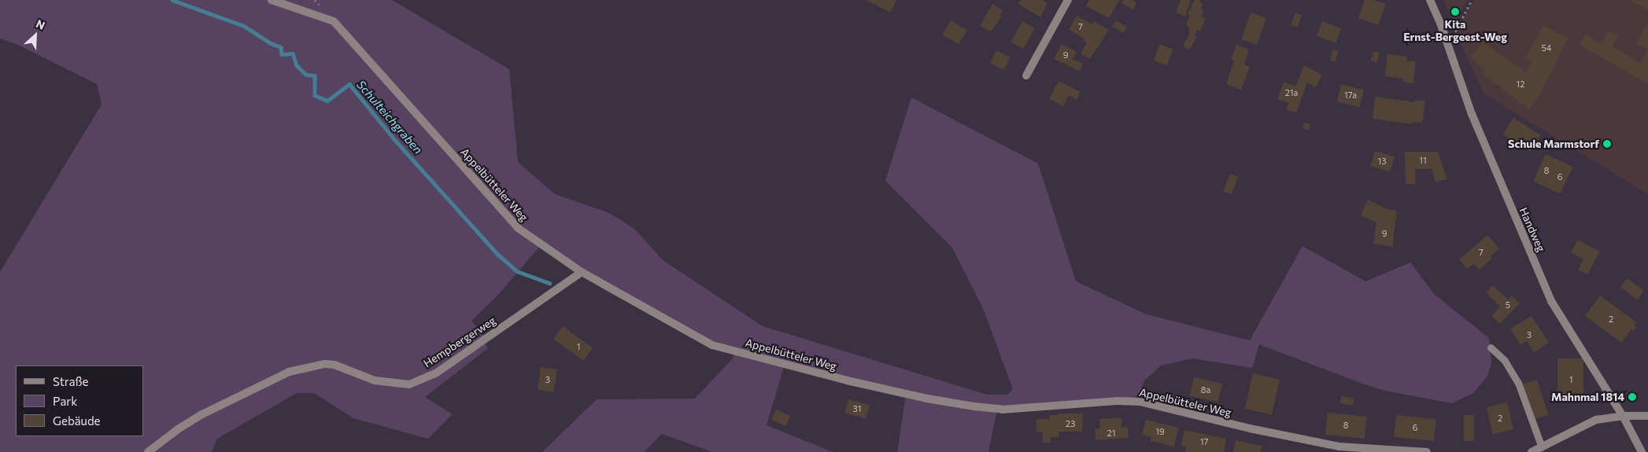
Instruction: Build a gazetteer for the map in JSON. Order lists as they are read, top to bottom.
{
  "streets": {
    "street": ["Appelbütteler Weg", "Handweg", "Hempbergerweg"]
  },
  "crossings": [
    ["Appelbütteler Weg", "Hempbergerweg"]
  ],
  "water": ["Schulteichgraben"],
  "places": ["Kita Ernst-Bergeest-Weg", "Schule Marmstorf", "Mahnmal 1814"],
  "house_numbers": [
    "7",
    "54",
    "9",
    "12",
    "21a",
    "17a",
    "11",
    "13",
    "8",
    "6",
    "9",
    "7",
    "5",
    "2",
    "3",
    "1",
    "3",
    "1",
    "8a",
    "31",
    "2",
    "23",
    "8",
    "6",
    "19",
    "21",
    "17"
  ],
  "legend": ["Straße", "Park", "Gebäude"],
  "north": "top right"
}
